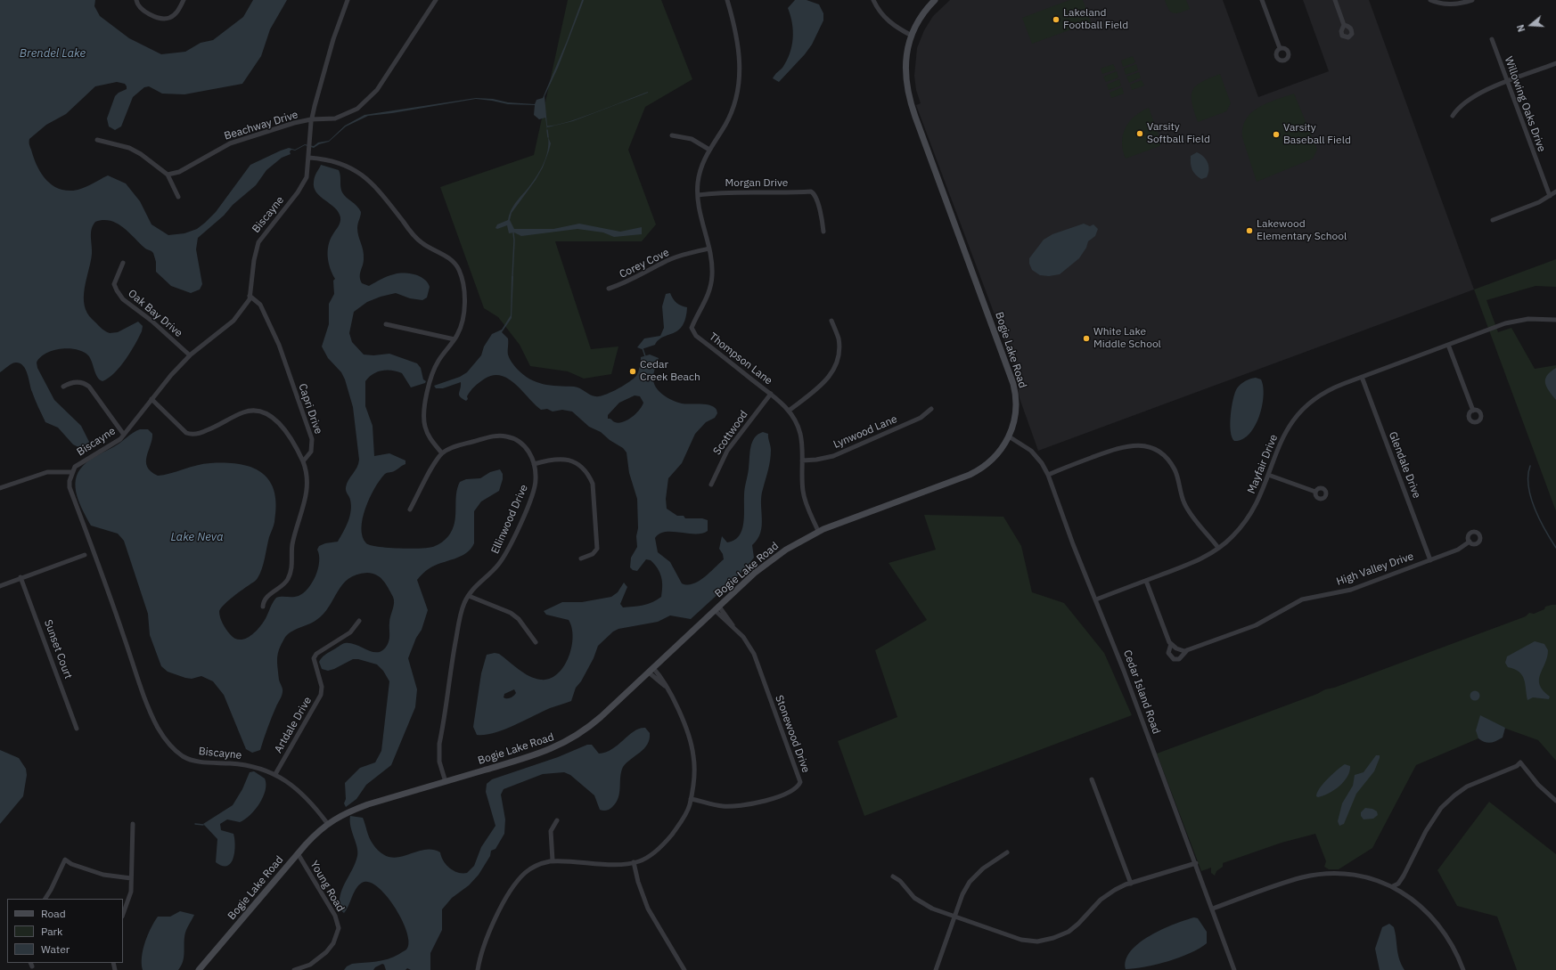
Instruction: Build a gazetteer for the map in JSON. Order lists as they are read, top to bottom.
{
  "streets": {
    "main road": ["Bogie Lake Road"],
    "street": [
      "Willowing Oaks Drive",
      "Beachway Drive",
      "Morgan Drive",
      "Biscayne",
      "Corey Cove",
      "Oak Bay Drive",
      "Thompson Lane",
      "Capri Drive",
      "Lynwood Lane",
      "Scottwood",
      "Mayfair Drive",
      "Glendale Drive",
      "Ellinwood Drive",
      "High Valley Drive",
      "Sunset Court",
      "Cedar Island Road",
      "Artdale Drive",
      "Stonewood Drive",
      "Young Road"
    ]
  },
  "crossings": [
    ["Beachway Drive", "Biscayne"],
    ["Morgan Drive", "Thompson Lane"],
    ["Biscayne", "Oak Bay Drive"],
    ["Biscayne", "Bogie Lake Road"],
    ["Biscayne", "Capri Drive"],
    ["Biscayne", "Artdale Drive"],
    ["Corey Cove", "Thompson Lane"],
    ["Bogie Lake Road", "Thompson Lane"],
    ["Bogie Lake Road", "Ellinwood Drive"],
    ["Bogie Lake Road", "Cedar Island Road"],
    ["Bogie Lake Road", "Stonewood Drive"],
    ["Bogie Lake Road", "Young Road"],
    ["Thompson Lane", "Lynwood Lane"],
    ["Thompson Lane", "Scottwood"],
    ["Mayfair Drive", "Glendale Drive"],
    ["Mayfair Drive", "High Valley Drive"],
    ["Mayfair Drive", "Cedar Island Road"],
    ["Glendale Drive", "High Valley Drive"]
  ],
  "water": ["Brendel Lake", "Lake Neva"],
  "places": [
    "Lakeland Football Field",
    "Varsity Softball Field",
    "Varsity Baseball Field",
    "Lakewood Elementary School",
    "White Lake Middle School",
    "Cedar Creek Beach"
  ],
  "legend": ["Road", "Park", "Water"],
  "north": "left"
}
